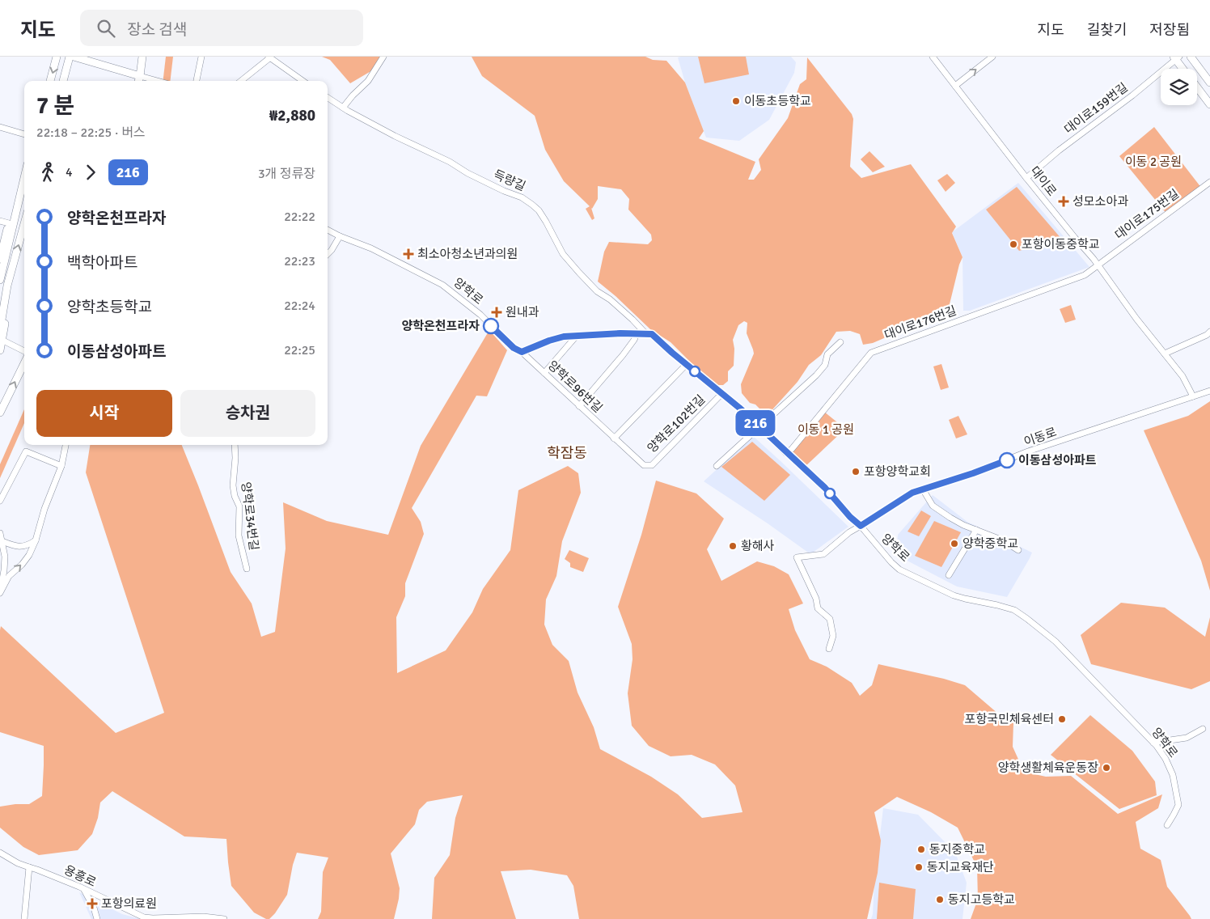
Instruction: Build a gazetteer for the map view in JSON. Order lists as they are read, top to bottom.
{
  "streets": {
    "street": [
      "대이로159번길",
      "득량길",
      "대이로",
      "대이로175번길",
      "양학로",
      "대이로176번길",
      "양학로96번길",
      "양학로102번길",
      "이동로",
      "양학로34번길",
      "용흥로"
    ]
  },
  "crossings": [
    ["대이로159번길", "대이로"],
    ["득량길", "양학로"],
    ["대이로", "대이로175번길"],
    ["대이로", "대이로176번길"],
    ["대이로", "이동로"],
    ["대이로175번길", "대이로176번길"],
    ["양학로", "대이로176번길"],
    ["양학로", "양학로96번길"],
    ["양학로", "양학로102번길"],
    ["양학로", "이동로"],
    ["양학로96번길", "양학로102번길"]
  ],
  "districts": ["학잠동"],
  "parks": ["이동 2 공원", "이동 1 공원"],
  "places": {
    "other": [
      "이동초등학교",
      "포항이동중학교",
      "양학온천프라자",
      "이동삼성아파트",
      "포항양학교회",
      "양학중학교",
      "황해사",
      "포항국민체육센터",
      "양학생활체육운동장",
      "동지중학교",
      "동지교육재단",
      "동지고등학교"
    ],
    "health": [
      "성모소아과",
      "최소아청소년과의원",
      "원내과",
      "포항의료원"
    ]
  },
  "lines": ["bus line 216"],
  "page": {
    "header": "지도",
    "search": "장소 검색",
    "nav": ["지도", "길찾기", "저장됨"],
    "on_map": "216",
    "heading": ["7 분", "22:18 – 22:25 · 버스", "₩2,880"],
    "legs": ["4", "216", "3개 정류장"],
    "list": [
      {
        "name": "양학온천프라자",
        "value": "22:22"
      },
      {
        "name": "백학아파트",
        "value": "22:23"
      },
      {
        "name": "양학초등학교",
        "value": "22:24"
      },
      {
        "name": "이동삼성아파트",
        "value": "22:25"
      }
    ],
    "buttons": ["시작", "승차권"]
  }
}
